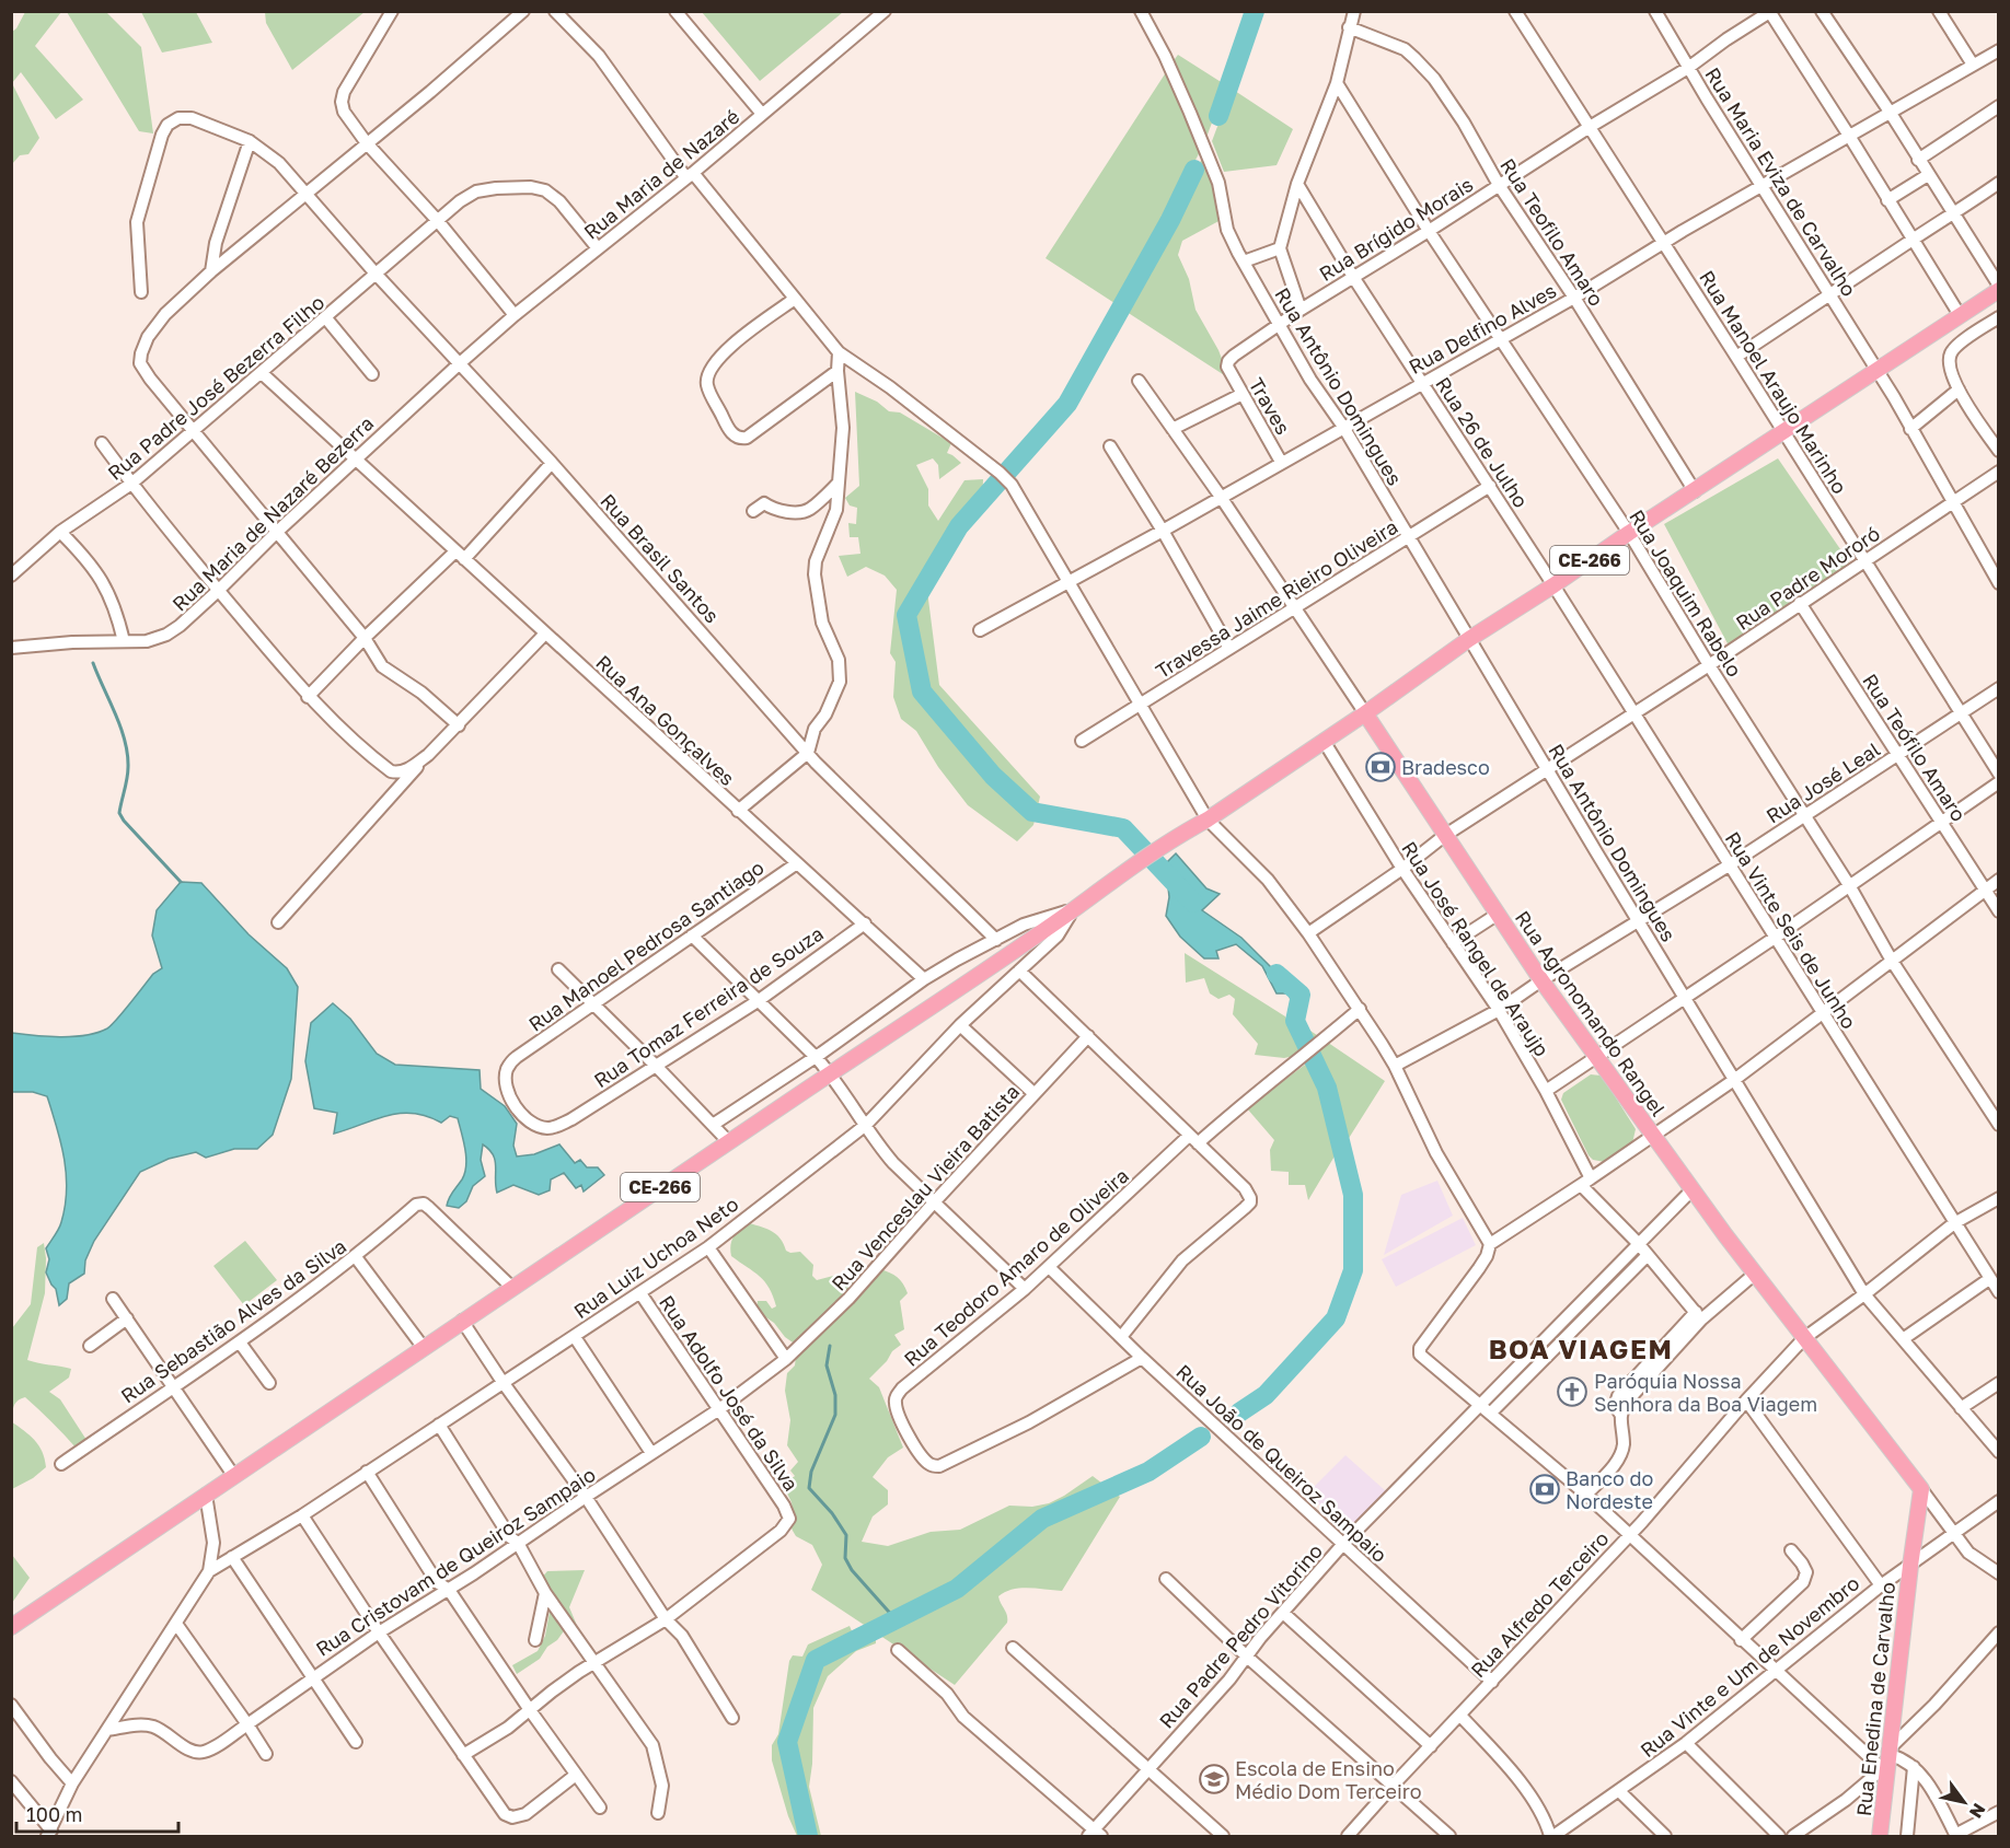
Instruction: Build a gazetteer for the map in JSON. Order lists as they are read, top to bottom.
{
  "streets": {
    "main road": ["CE-266", "Rua Agronomando Rangel", "Rua Enedina de Carvalho"],
    "street": [
      "Rua Maria de Nazaré",
      "Rua Maria Eviza de Carvalho",
      "Rua Brígido Morais",
      "Rua Teofilo Amaro",
      "Rua Delfino Alves",
      "Rua Manoel Araujo Marinho",
      "Rua Antônio Domingues",
      "Rua Padre José Bezerra Filho",
      "Traves",
      "Rua 26 de Julho",
      "Rua Maria de Nazaré Bezerra",
      "Rua Brasil Santos",
      "Rua Padre Mororó",
      "Rua Joaquim Rabelo",
      "Travessa Jaime Rieiro Oliveira",
      "Rua Ana Gonçalves",
      "Rua Teófilo Amaro",
      "Rua José Leal",
      "Rua Vinte Seis de Junho",
      "Rua Manoel Pedrosa Santiago",
      "Rua José Rangel de Araujp",
      "Rua Tomaz Ferreira de Souza",
      "Rua Venceslau Vieira Batista",
      "Rua Luiz Uchoa Neto",
      "Rua Teodoro Amaro de Oliveira",
      "Rua Sebastião Alves da Silva",
      "Rua Adolfo José da Silva",
      "Rua João de Queiroz Sampaio",
      "Rua Cristovam de Queiroz Sampaio",
      "Rua Alfredo Terceiro",
      "Rua Padre Pedro Vitorino",
      "Rua Vinte e Um de Novembro"
    ]
  },
  "crossings": [
    ["Rua Maria de Nazaré", "Rua Padre José Bezerra Filho"],
    ["Rua Maria de Nazaré", "Rua Maria de Nazaré Bezerra"],
    ["Rua Maria de Nazaré", "Rua Brasil Santos"],
    ["Rua Maria Eviza de Carvalho", "Rua Brígido Morais"],
    ["Rua Maria Eviza de Carvalho", "Rua Delfino Alves"],
    ["Rua Maria Eviza de Carvalho", "CE-266"],
    ["Rua Maria Eviza de Carvalho", "Rua Padre Mororó"],
    ["Rua Brígido Morais", "Rua Teofilo Amaro"],
    ["Rua Brígido Morais", "Rua Manoel Araujo Marinho"],
    ["Rua Brígido Morais", "Rua Antônio Domingues"],
    ["Rua Brígido Morais", "Traves"],
    ["Rua Brígido Morais", "Rua 26 de Julho"],
    ["Rua Brígido Morais", "Rua Joaquim Rabelo"],
    ["Rua Teofilo Amaro", "Rua Delfino Alves"],
    ["Rua Teofilo Amaro", "CE-266"],
    ["Rua Delfino Alves", "Rua Manoel Araujo Marinho"],
    ["Rua Delfino Alves", "Rua Antônio Domingues"],
    ["Rua Delfino Alves", "Traves"],
    ["Rua Delfino Alves", "Rua 26 de Julho"],
    ["Rua Delfino Alves", "Rua Joaquim Rabelo"],
    ["Rua Delfino Alves", "Rua Agronomando Rangel"],
    ["Rua Manoel Araujo Marinho", "CE-266"],
    ["Rua Manoel Araujo Marinho", "Rua Padre Mororó"],
    ["Rua Manoel Araujo Marinho", "Rua José Leal"],
    ["Rua Antônio Domingues", "CE-266"],
    ["Rua Antônio Domingues", "Rua Padre Mororó"],
    ["Rua Antônio Domingues", "Travessa Jaime Rieiro Oliveira"],
    ["Rua Antônio Domingues", "Rua José Leal"],
    ["Rua Antônio Domingues", "Rua Alfredo Terceiro"],
    ["Rua Padre José Bezerra Filho", "Rua Brasil Santos"],
    ["Rua Padre José Bezerra Filho", "Rua Ana Gonçalves"],
    ["Rua 26 de Julho", "CE-266"],
    ["Rua 26 de Julho", "Travessa Jaime Rieiro Oliveira"],
    ["Rua 26 de Julho", "Rua Vinte Seis de Junho"],
    ["Rua Maria de Nazaré Bezerra", "Rua Brasil Santos"],
    ["Rua Maria de Nazaré Bezerra", "Rua Ana Gonçalves"],
    ["CE-266", "Rua Joaquim Rabelo"],
    ["CE-266", "Rua Vinte Seis de Junho"],
    ["CE-266", "Rua José Rangel de Araujp"],
    ["CE-266", "Rua Agronomando Rangel"],
    ["CE-266", "Rua Luiz Uchoa Neto"],
    ["CE-266", "Rua Sebastião Alves da Silva"],
    ["Rua Padre Mororó", "Rua Joaquim Rabelo"],
    ["Rua Padre Mororó", "Rua Teófilo Amaro"],
    ["Rua Padre Mororó", "Rua Vinte Seis de Junho"],
    ["Rua Padre Mororó", "Rua José Rangel de Araujp"],
    ["Rua Padre Mororó", "Rua Agronomando Rangel"],
    ["Rua Joaquim Rabelo", "Rua José Leal"],
    ["Travessa Jaime Rieiro Oliveira", "Rua Agronomando Rangel"],
    ["Rua Ana Gonçalves", "Rua Manoel Pedrosa Santiago"],
    ["Rua Ana Gonçalves", "Rua Tomaz Ferreira de Souza"],
    ["Rua Teófilo Amaro", "Rua José Leal"],
    ["Rua José Leal", "Rua Vinte Seis de Junho"],
    ["Rua José Leal", "Rua José Rangel de Araujp"],
    ["Rua José Leal", "Rua Agronomando Rangel"],
    ["Rua Vinte Seis de Junho", "Rua Alfredo Terceiro"],
    ["Rua Manoel Pedrosa Santiago", "Rua Tomaz Ferreira de Souza"],
    ["Rua Agronomando Rangel", "Rua Alfredo Terceiro"],
    ["Rua Agronomando Rangel", "Rua Vinte e Um de Novembro"],
    ["Rua Agronomando Rangel", "Rua Enedina de Carvalho"],
    ["Rua Venceslau Vieira Batista", "Rua Cristovam de Queiroz Sampaio"],
    ["Rua Luiz Uchoa Neto", "Rua Adolfo José da Silva"],
    ["Rua Teodoro Amaro de Oliveira", "Rua João de Queiroz Sampaio"],
    ["Rua Adolfo José da Silva", "Rua Cristovam de Queiroz Sampaio"],
    ["Rua João de Queiroz Sampaio", "Rua Alfredo Terceiro"],
    ["Rua João de Queiroz Sampaio", "Rua Padre Pedro Vitorino"],
    ["Rua Vinte e Um de Novembro", "Rua Enedina de Carvalho"]
  ],
  "districts": ["BOA VIAGEM"],
  "places": {
    "bank": ["Bradesco", "Banco do Nordeste"],
    "church": ["Paróquia Nossa Senhora da Boa Viagem"],
    "school or university": ["Escola de Ensino Médio Dom Terceiro"]
  },
  "scale_bar": "100 m",
  "north": "bottom right"
}
